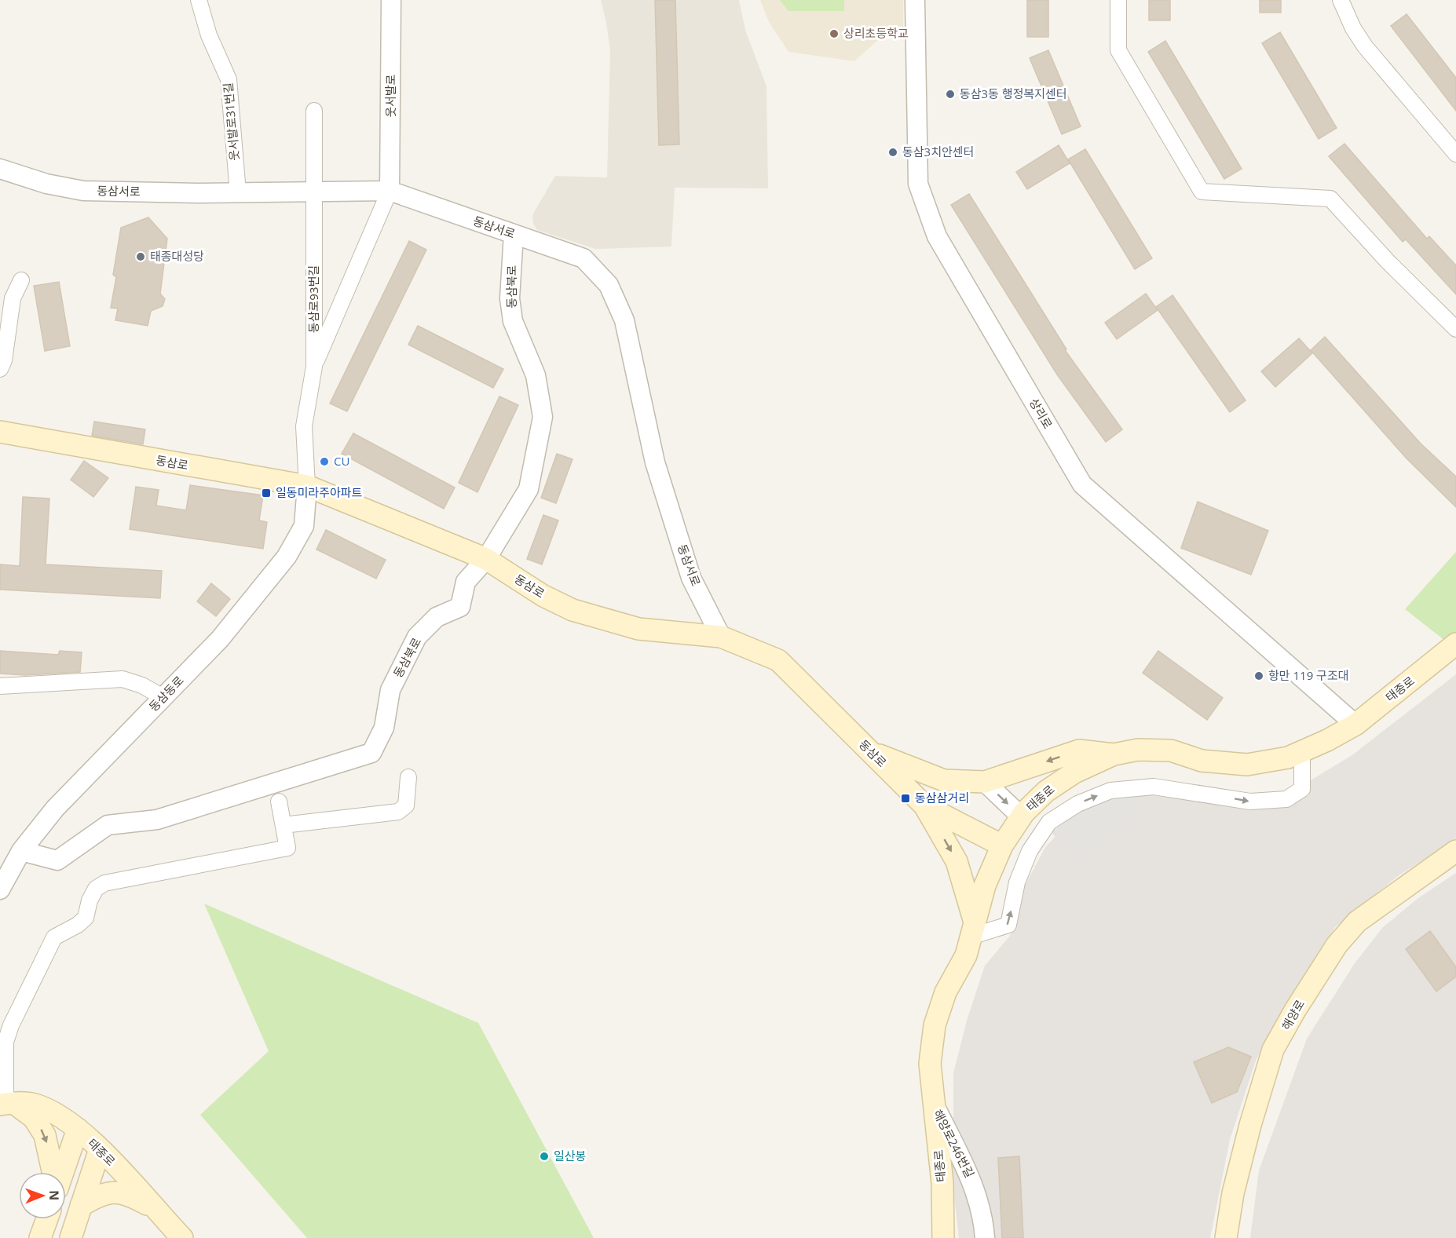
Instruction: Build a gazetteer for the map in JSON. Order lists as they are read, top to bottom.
{
  "streets": {
    "main road": ["동삼로", "태종로", "해양로"],
    "street": [
      "웃서발로",
      "웃서발로31번길",
      "동삼서로",
      "동삼북로",
      "동삼로93번길",
      "상리로",
      "동삼동로",
      "해양로246번길"
    ]
  },
  "crossings": [
    ["웃서발로", "동삼서로"],
    ["웃서발로31번길", "동삼서로"],
    ["동삼서로", "동삼북로"],
    ["동삼서로", "동삼로93번길"],
    ["동삼서로", "동삼로"],
    ["동삼북로", "동삼로"],
    ["동삼북로", "동삼동로"],
    ["동삼로93번길", "동삼로"],
    ["동삼로93번길", "동삼동로"],
    ["상리로", "태종로"],
    ["동삼로", "태종로"],
    ["동삼로", "동삼동로"],
    ["태종로", "해양로246번길"]
  ],
  "places": {
    "other": [
      "상리초등학교",
      "동삼3동 행정복지센터",
      "동삼3치안센터",
      "태종대성당",
      "CU",
      "항만 119 구조대",
      "일산봉"
    ],
    "transit": ["일동미라주아파트", "동삼삼거리"]
  },
  "north": "right"
}
